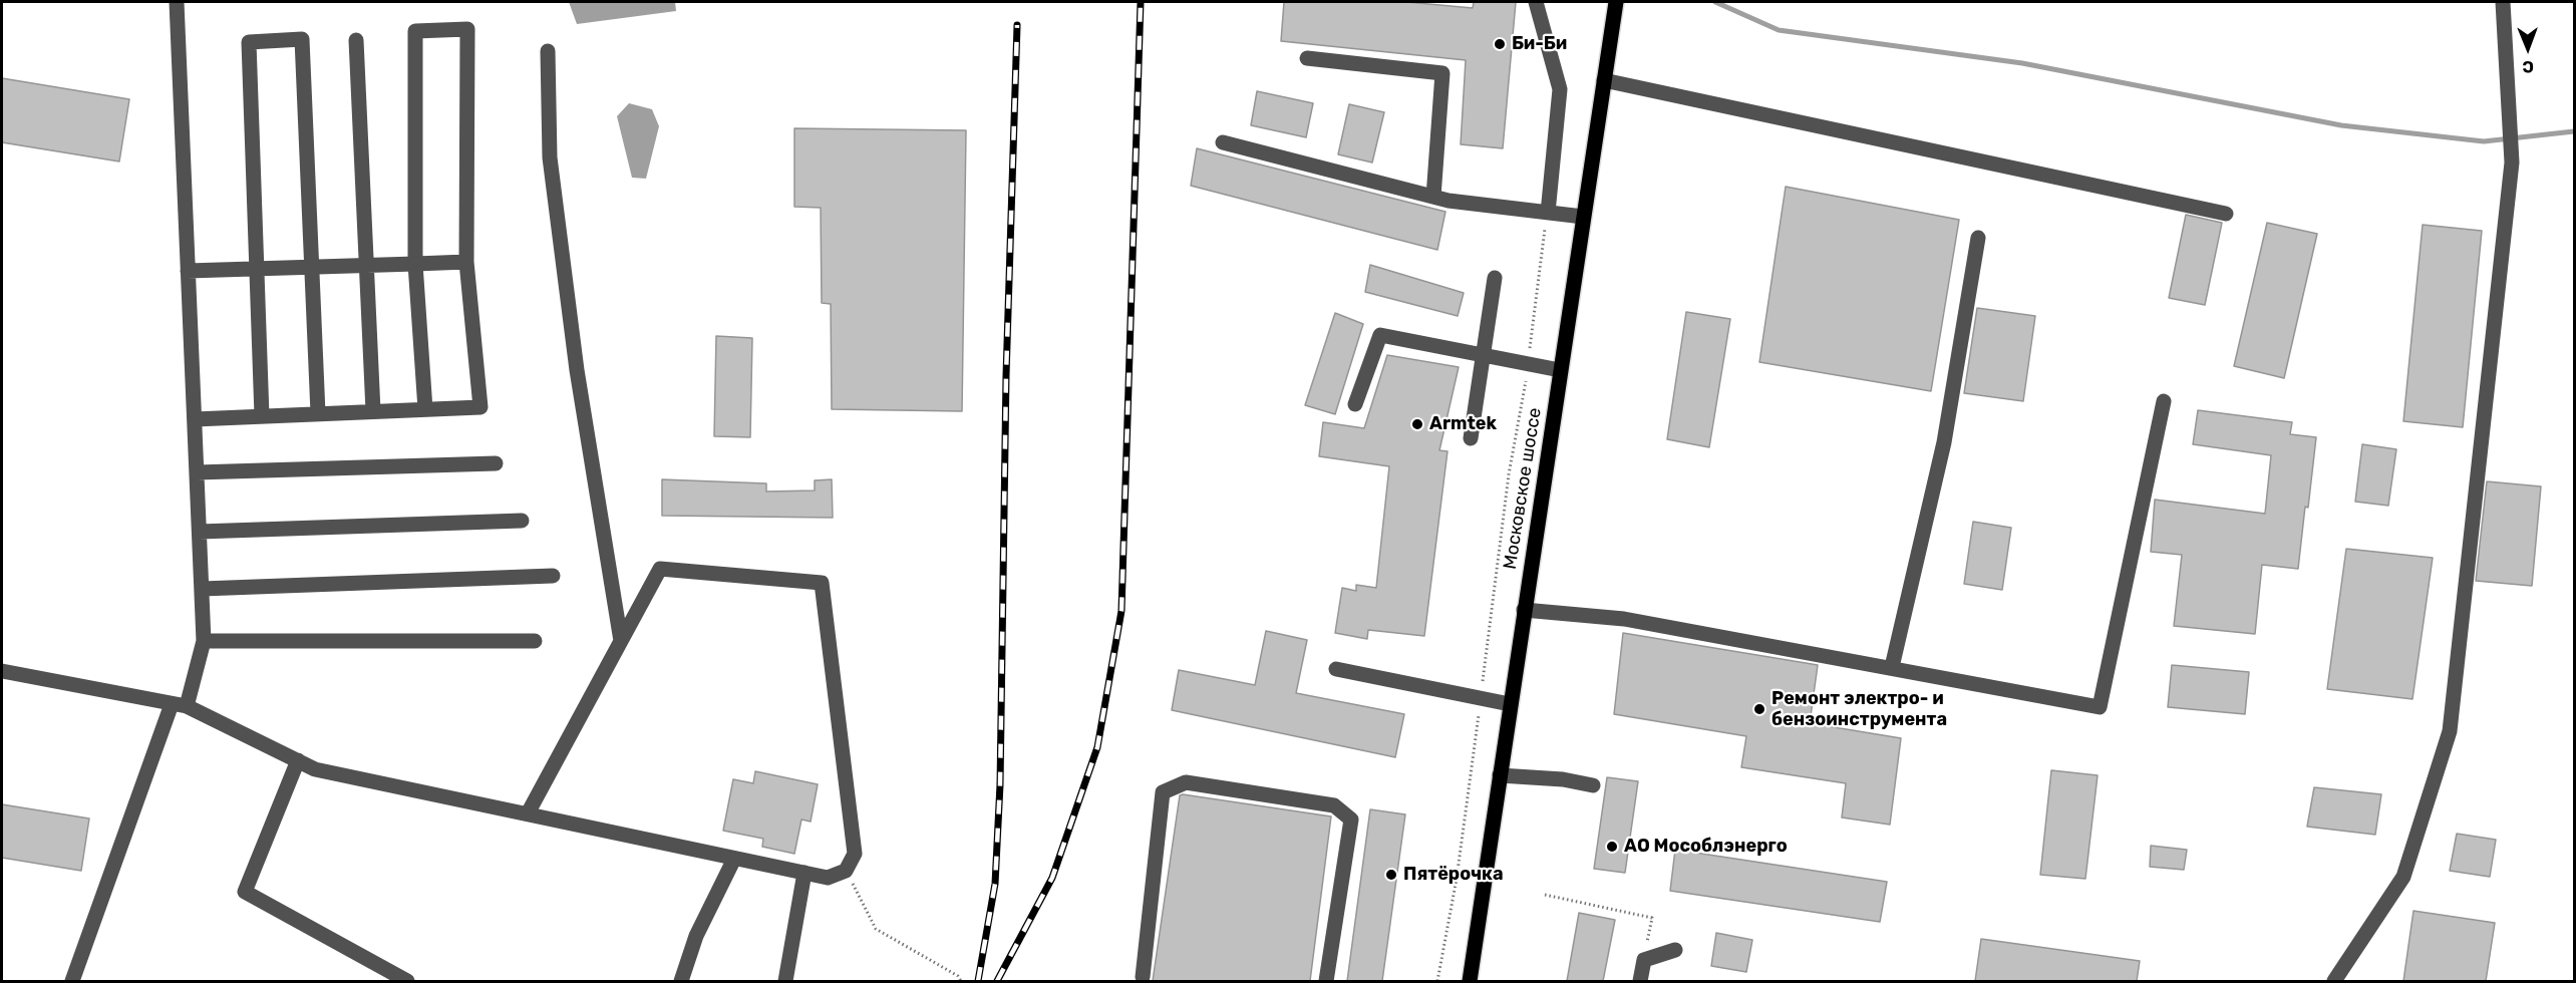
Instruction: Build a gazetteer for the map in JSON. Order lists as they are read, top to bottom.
{
  "streets": {
    "main road": ["Московское шоссе"]
  },
  "places": [
    "Би-Би",
    "Armtek",
    "Ремонт электро- и бензоинструмента",
    "АО Мособлэнерго",
    "Пятёрочка"
  ],
  "north": "bottom"
}
